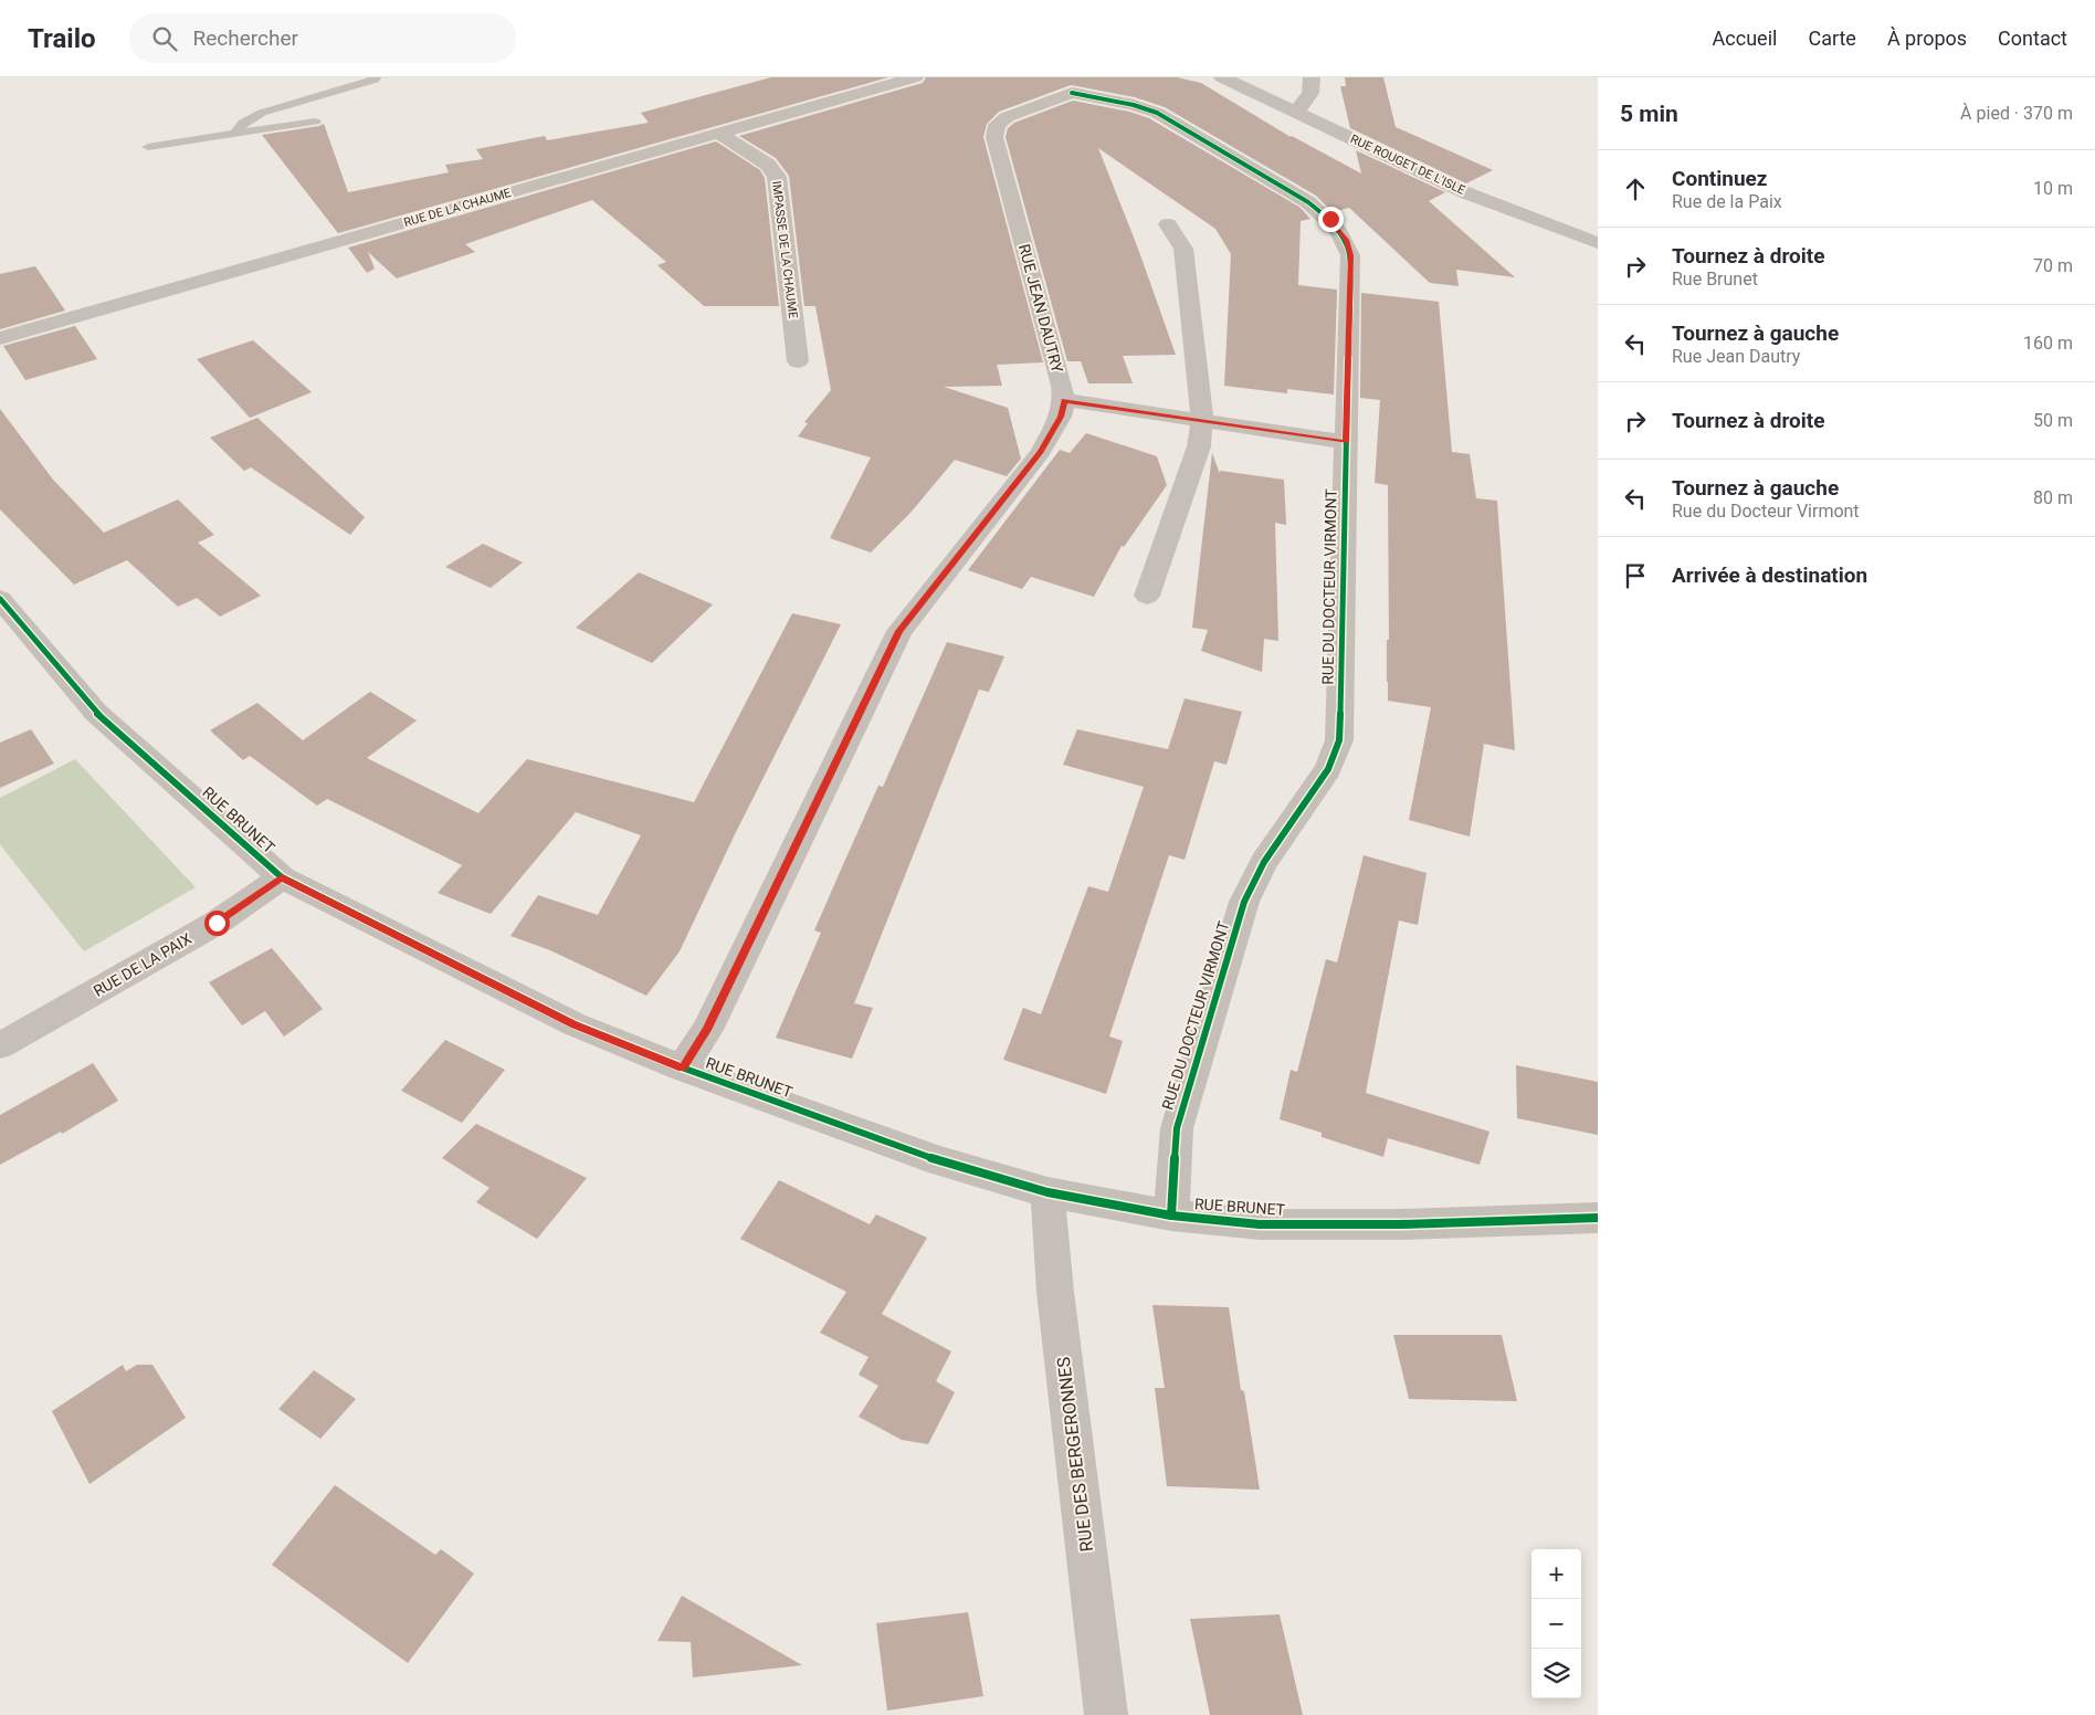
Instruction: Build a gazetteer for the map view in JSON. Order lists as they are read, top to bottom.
{
  "streets": {
    "street": [
      "RUE ROUGET DE L'ISLE",
      "RUE DE LA CHAUME",
      "IMPASSE DE LA CHAUME",
      "RUE JEAN DAUTRY",
      "RUE DU DOCTEUR VIRMONT",
      "RUE BRUNET",
      "RUE DE LA PAIX",
      "RUE DES BERGERONNES"
    ]
  },
  "crossings": [
    ["RUE DE LA CHAUME", "IMPASSE DE LA CHAUME"],
    ["RUE JEAN DAUTRY", "RUE DU DOCTEUR VIRMONT"],
    ["RUE DU DOCTEUR VIRMONT", "RUE BRUNET"],
    ["RUE BRUNET", "RUE DE LA PAIX"],
    ["RUE BRUNET", "RUE DES BERGERONNES"]
  ],
  "page": {
    "header": "Trailo",
    "search": "Rechercher",
    "nav": [
      "Accueil",
      "Carte",
      "À propos",
      "Contact"
    ],
    "heading": ["5 min", "À pied · 370 m"],
    "list": [
      ["Continuez", "Rue de la Paix", "10 m"],
      ["Tournez à droite", "Rue Brunet", "70 m"],
      ["Tournez à gauche", "Rue Jean Dautry", "160 m"],
      ["Tournez à droite", "50 m"],
      ["Tournez à gauche", "Rue du Docteur Virmont", "80 m"],
      "Arrivée à destination"
    ],
    "map_buttons": ["+", "−"]
  }
}
